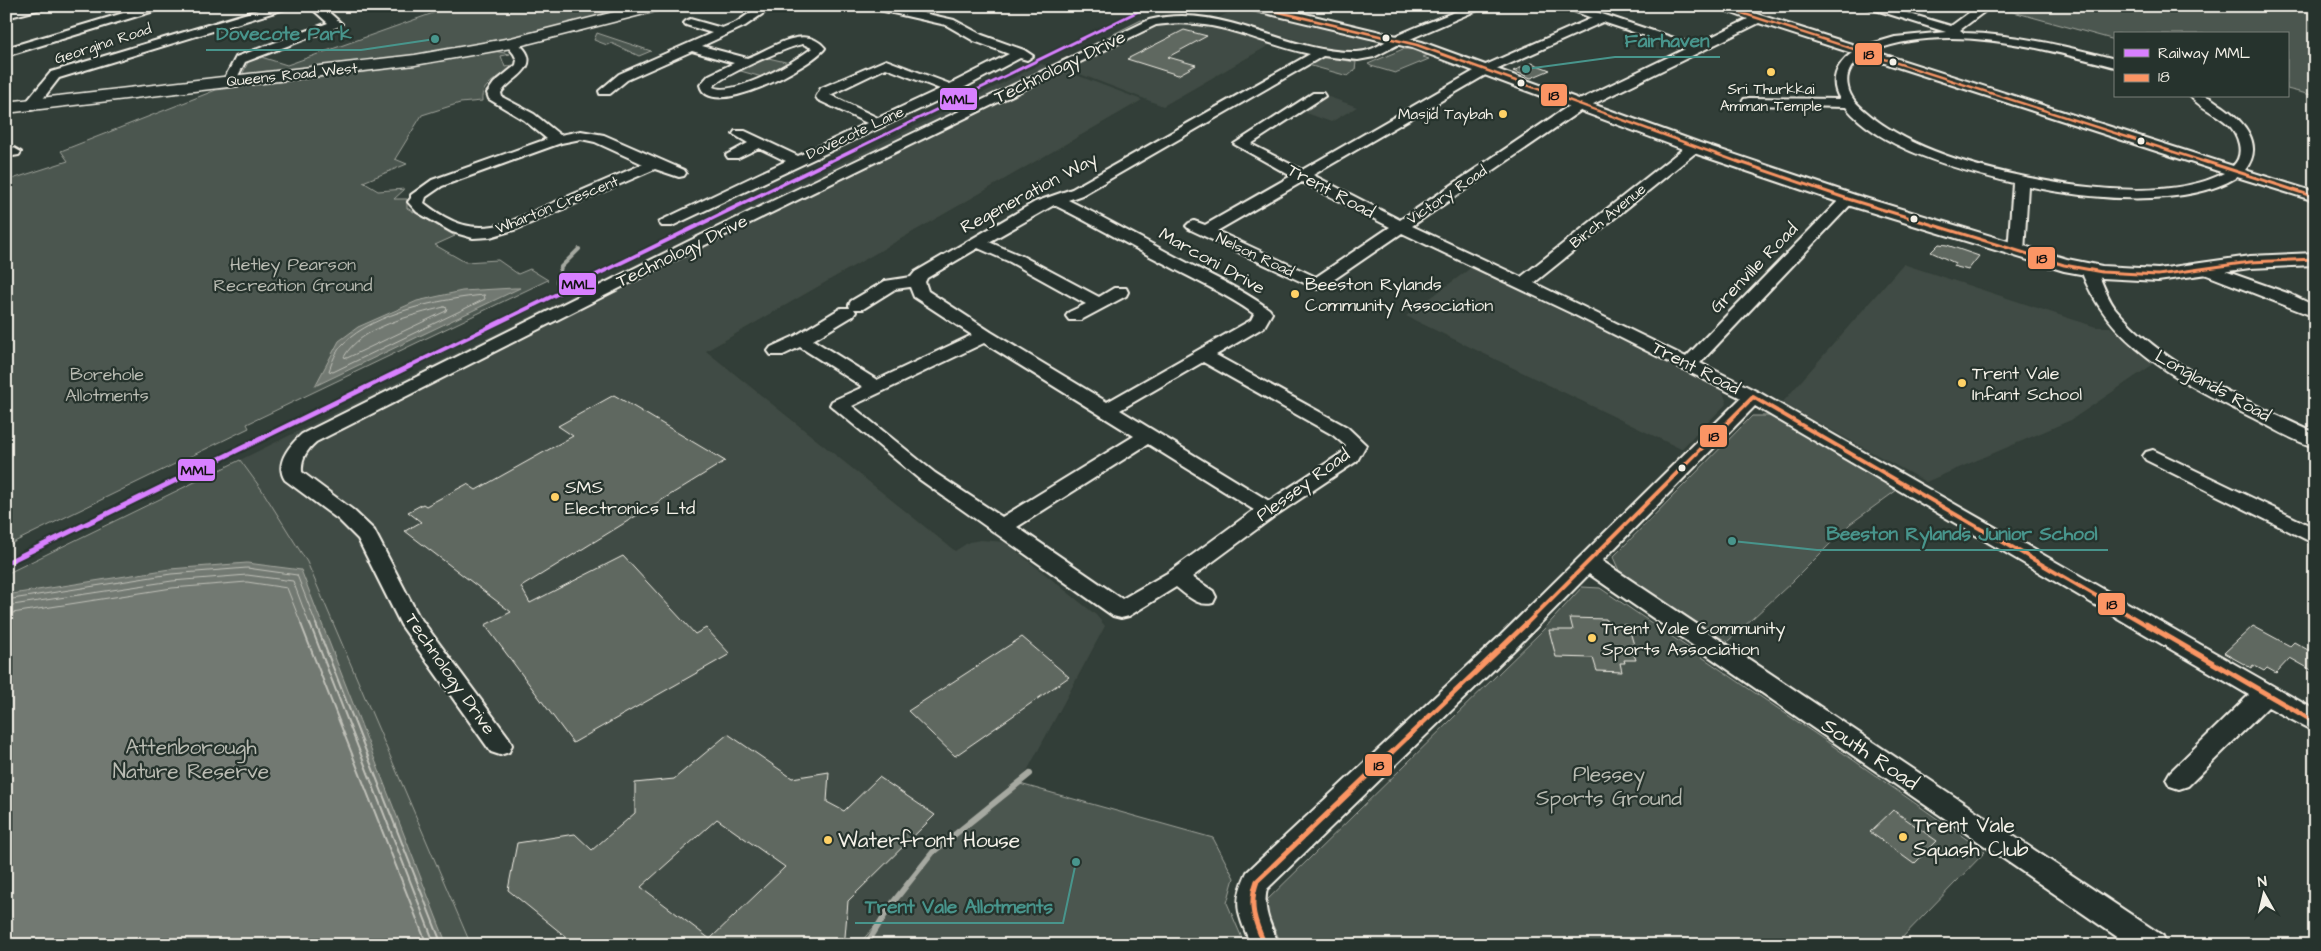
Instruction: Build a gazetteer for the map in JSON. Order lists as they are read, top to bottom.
{
  "streets": {
    "main road": ["Queens Road West"],
    "street": [
      "Georgina Road",
      "Technology Drive",
      "Dovecote Lane",
      "Trent Road",
      "Regeneration Way",
      "Victory Road",
      "Wharton Crescent",
      "Birch Avenue",
      "Nelson Road",
      "Marconi Drive",
      "Grenville Road",
      "Longlands Road",
      "Plessey Road",
      "South Road"
    ]
  },
  "crossings": [
    ["Georgina Road", "Queens Road West"],
    ["Technology Drive", "Regeneration Way"],
    ["Trent Road", "Victory Road"],
    ["Trent Road", "Birch Avenue"],
    ["Trent Road", "Nelson Road"],
    ["Trent Road", "Grenville Road"],
    ["Regeneration Way", "Marconi Drive"],
    ["Victory Road", "Nelson Road"],
    ["Marconi Drive", "Plessey Road"]
  ],
  "parks": [
    "Hetley Pearson Recreation Ground",
    "Borehole Allotments",
    "Attenborough Nature Reserve",
    "Plessey Sports Ground"
  ],
  "places": [
    "Dovecote Park",
    "Fairhaven",
    "Sri Thurkkai Amman Temple",
    "Masjid Taybah",
    "Beeston Rylands Community Association",
    "Trent Vale Infant School",
    "SMS Electronics Ltd",
    "Beeston Rylands Junior School",
    "Trent Vale Community Sports Association",
    "Trent Vale Squash Club",
    "Waterfront House",
    "Trent Vale Allotments"
  ],
  "lines": ["rail line MML", "transit line 18"],
  "legend": ["Railway MML", "18"],
  "north": "top"
}
